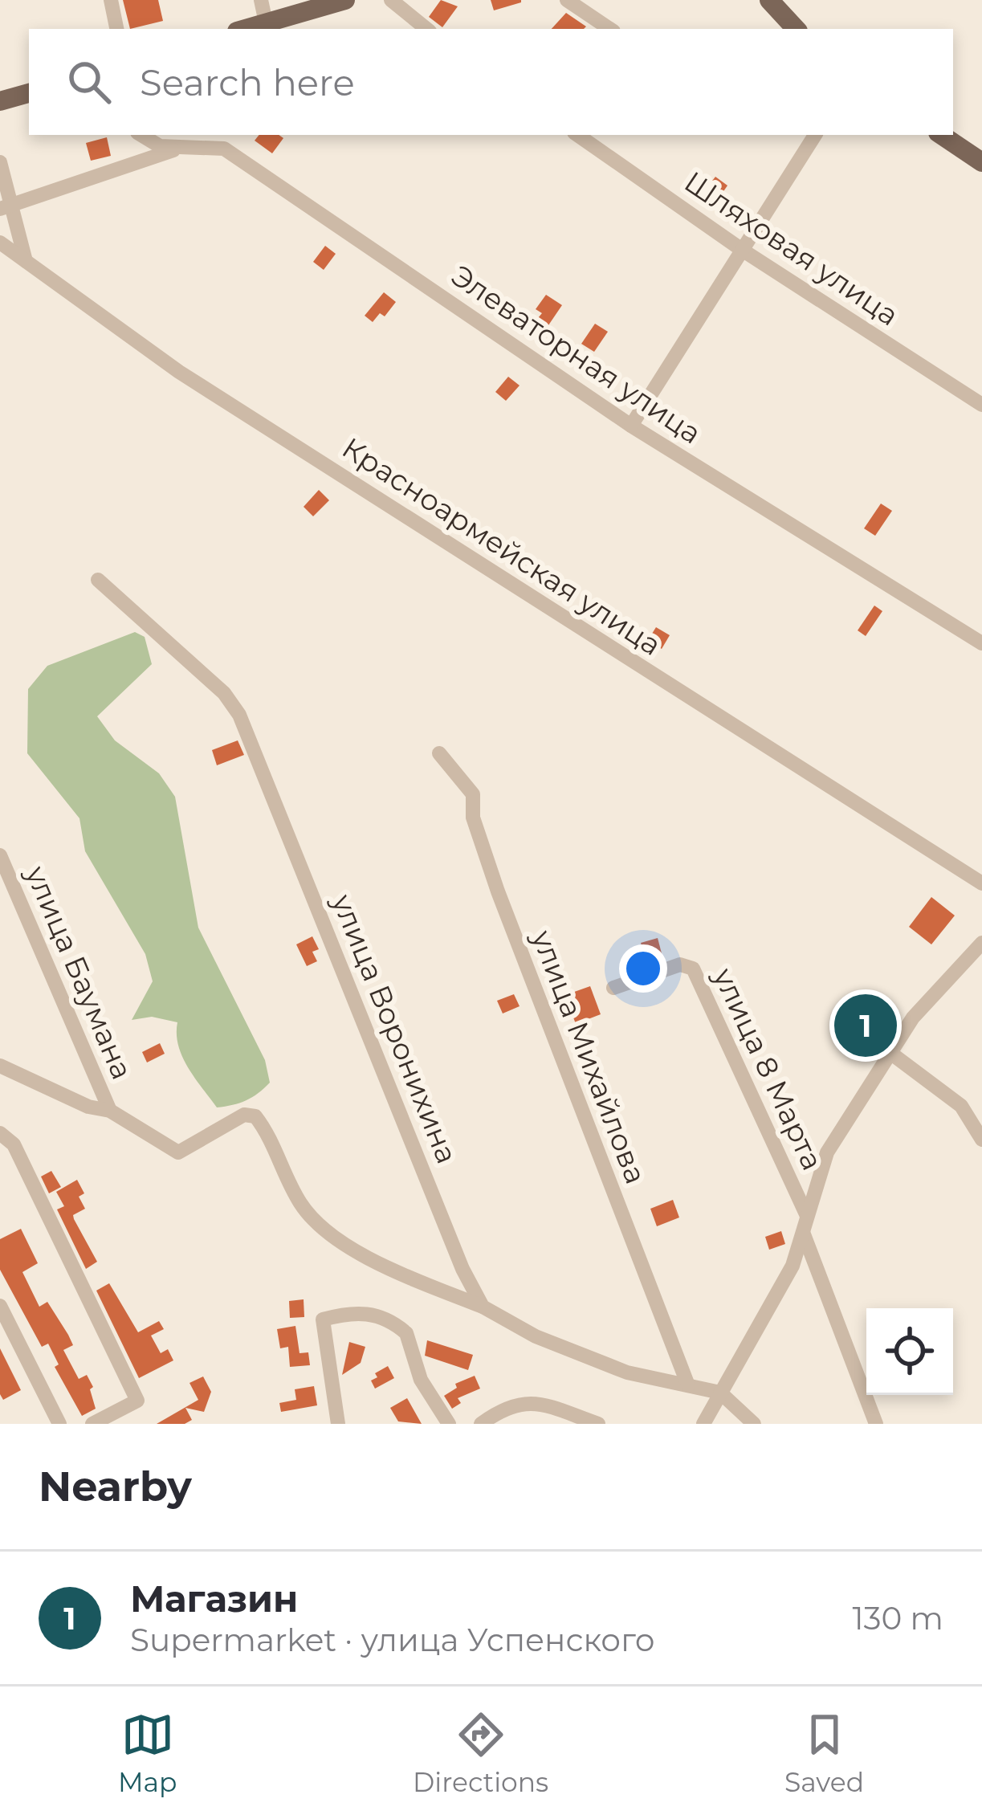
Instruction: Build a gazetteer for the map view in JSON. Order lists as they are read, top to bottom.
{
  "streets": {
    "street": [
      "Шляховая улица",
      "Элеваторная улица",
      "Красноармейская улица",
      "улица Баумана",
      "улица Воронихина",
      "улица Михайлова",
      "улица 8 Марта"
    ]
  },
  "page": {
    "search": "Search here",
    "pins": "1",
    "heading": "Nearby",
    "list": [
      {
        "mark": "1",
        "name": "Магазин",
        "note": "Supermarket · улица Успенского",
        "value": "130 m"
      }
    ],
    "nav": ["Map", "Directions", "Saved"]
  }
}
